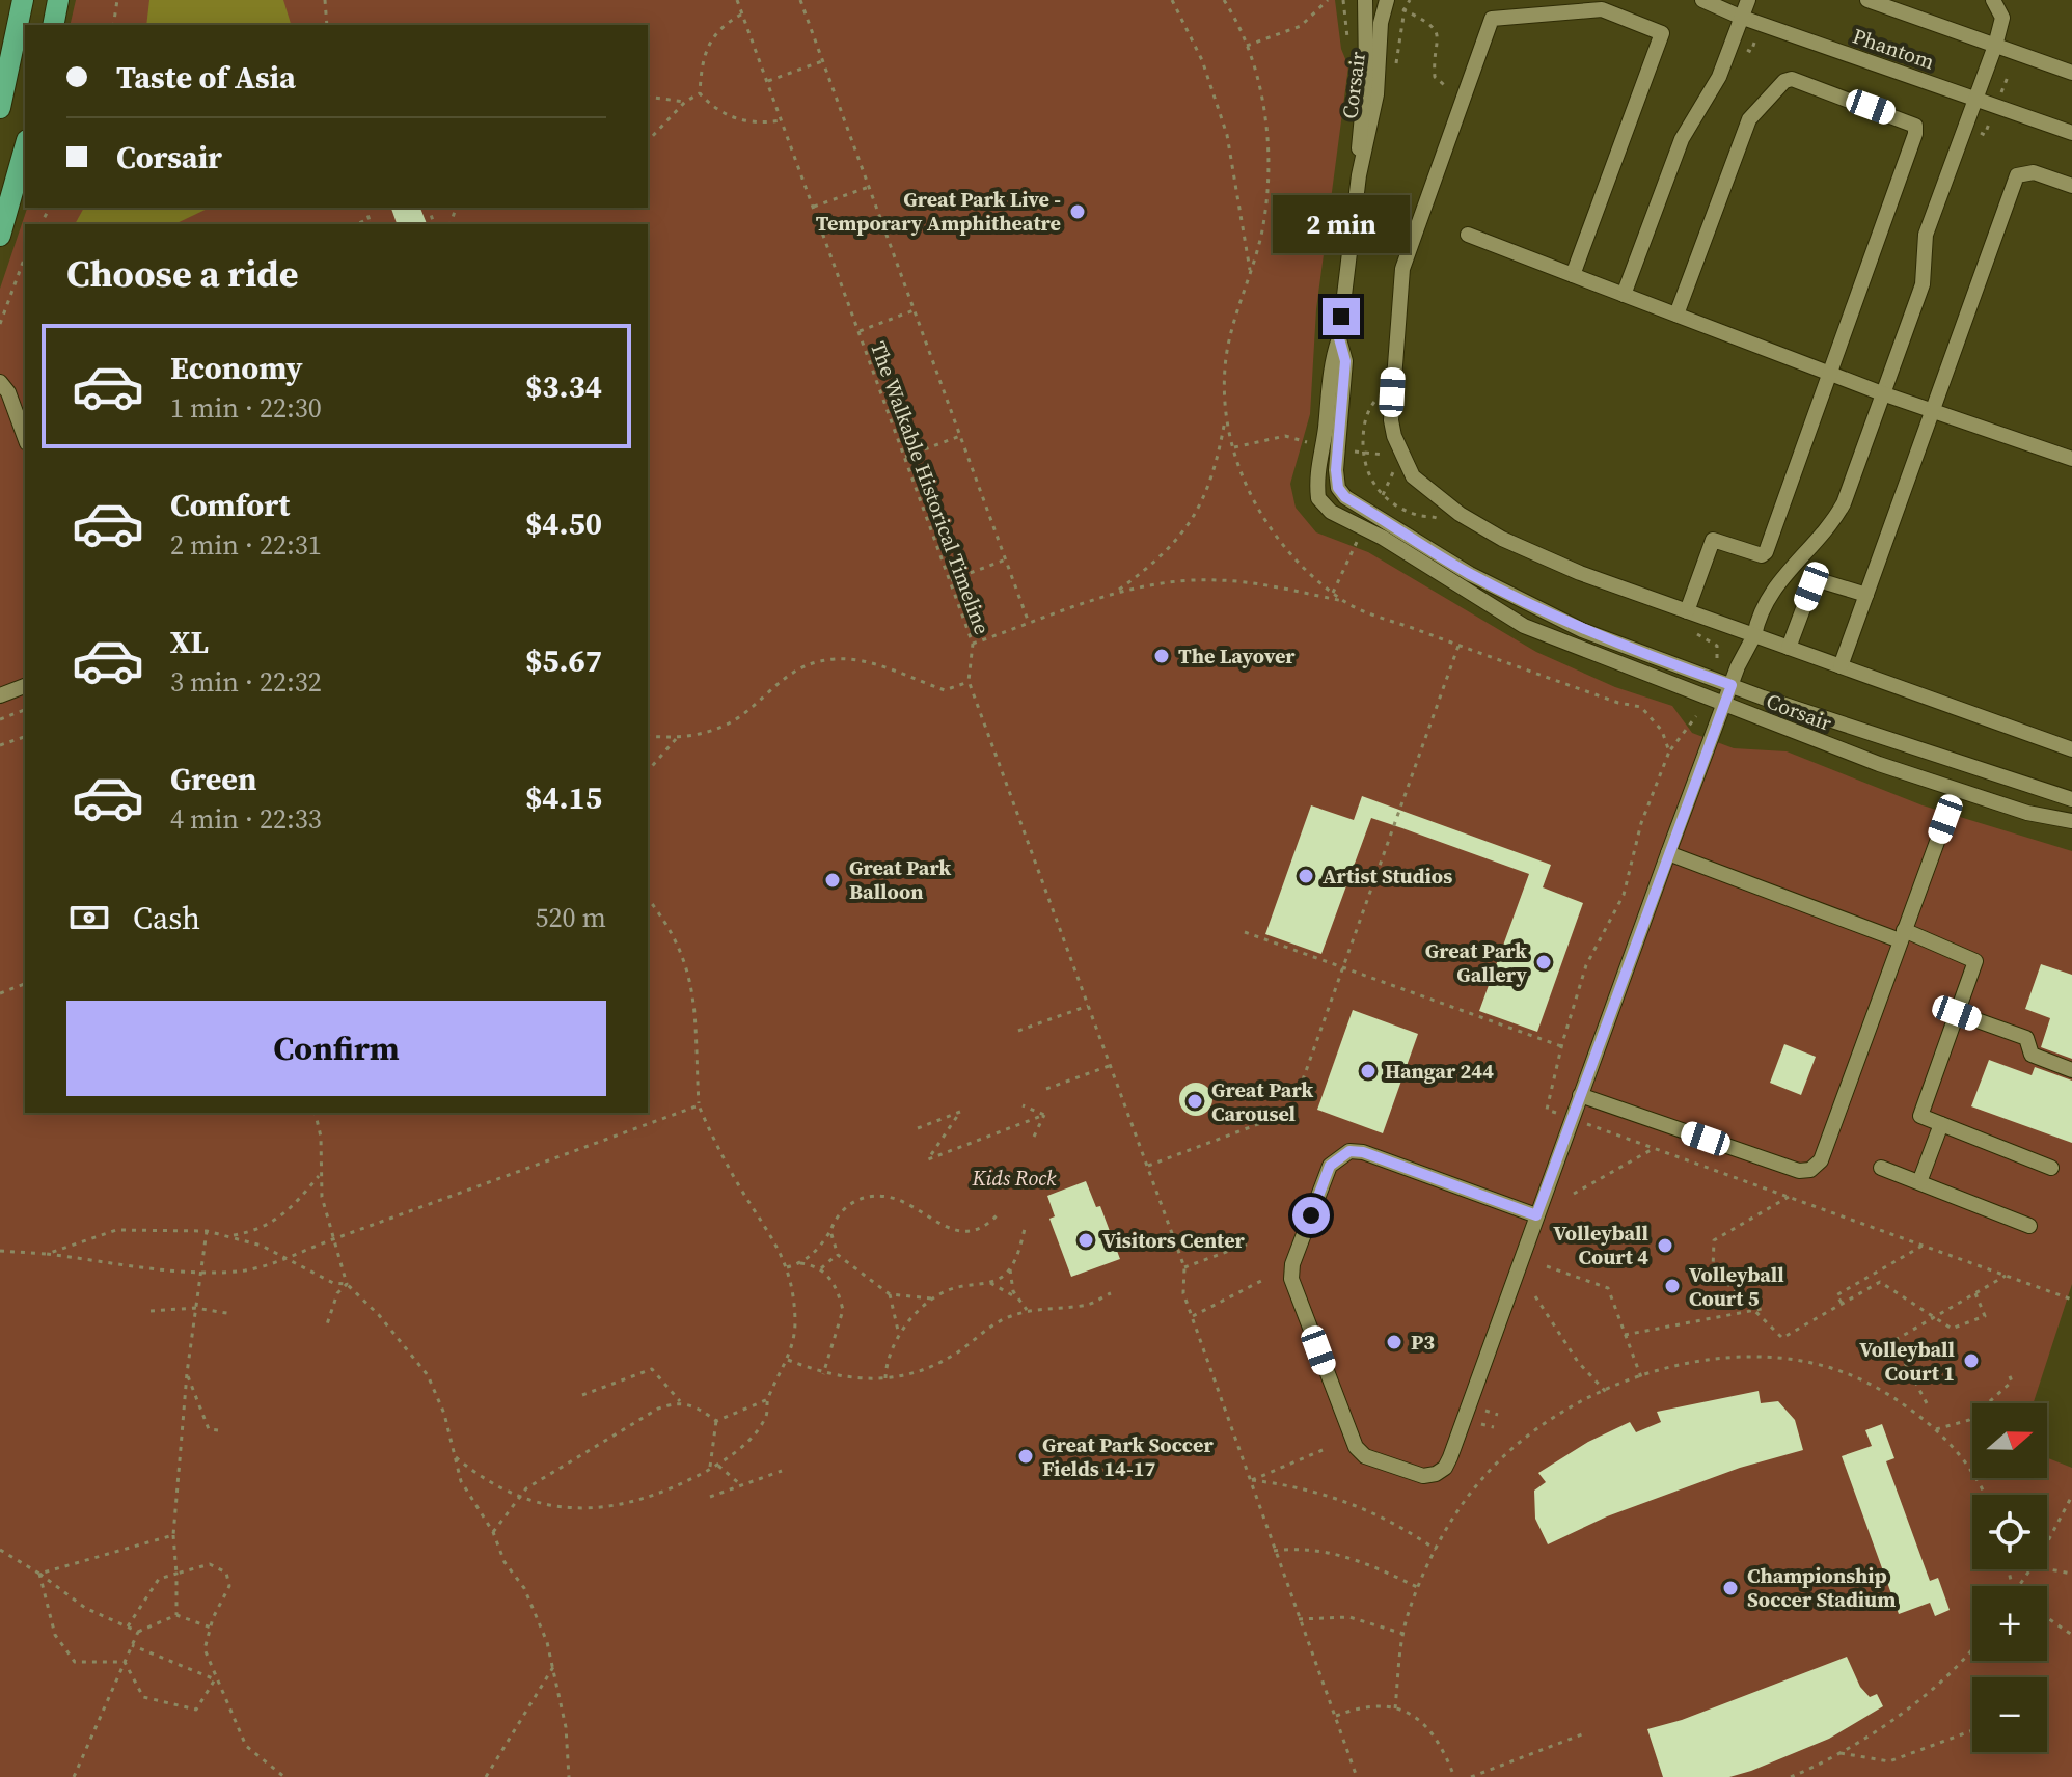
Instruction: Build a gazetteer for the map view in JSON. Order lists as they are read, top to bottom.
{
  "streets": {
    "street": ["Phantom", "Corsair"],
    "path": ["The Walkable Historical Timeline"]
  },
  "parks": ["Kids Rock"],
  "places": [
    "Great Park Live - Temporary Amphitheatre",
    "The Layover",
    "Artist Studios",
    "Great Park Balloon",
    "Great Park Gallery",
    "Hangar 244",
    "Great Park Carousel",
    "Visitors Center",
    "Volleyball Court 4",
    "Volleyball Court 5",
    "P3",
    "Volleyball Court 1",
    "Great Park Soccer Fields 14-17",
    "Championship Soccer Stadium"
  ],
  "north": "right",
  "page": {
    "banner": ["Taste of Asia", "Corsair"],
    "bubble": "2 min",
    "heading": "Choose a ride",
    "list": [
      {
        "name": "Economy",
        "note": "1 min · 22:30",
        "value": "$3.34"
      },
      {
        "name": "Comfort",
        "note": "2 min · 22:31",
        "value": "$4.50"
      },
      {
        "name": "XL",
        "note": "3 min · 22:32",
        "value": "$5.67"
      },
      {
        "name": "Green",
        "note": "4 min · 22:33",
        "value": "$4.15"
      }
    ],
    "pay": ["Cash", "520 m"],
    "buttons": "Confirm",
    "map_buttons": ["+", "−"]
  }
}
